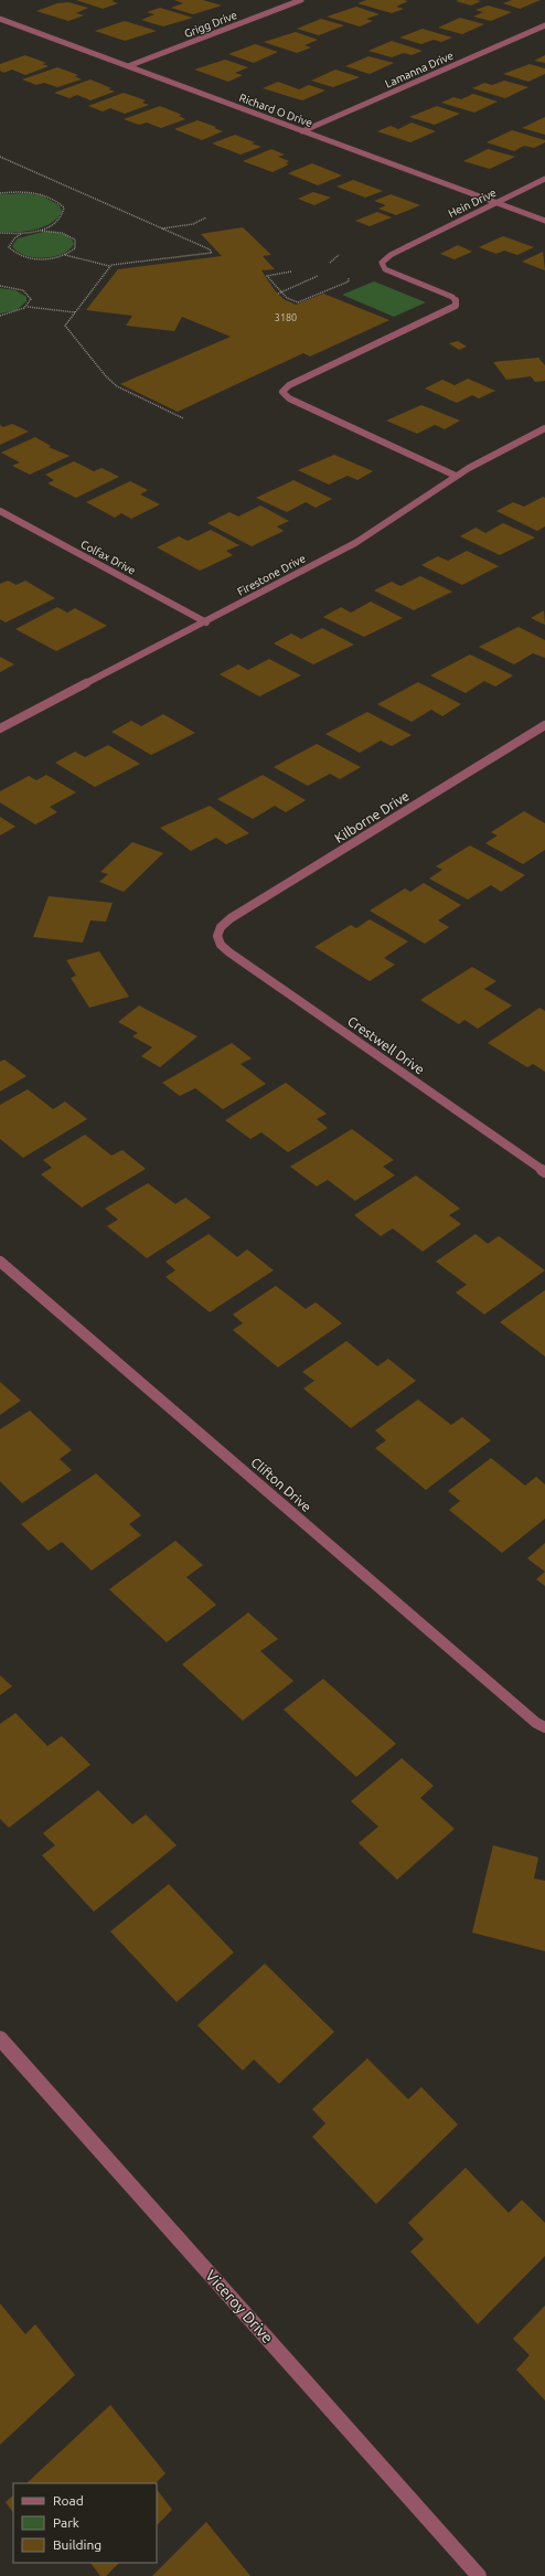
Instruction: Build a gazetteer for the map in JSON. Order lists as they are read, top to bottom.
{
  "streets": {
    "street": [
      "Grigg Drive",
      "Lamanna Drive",
      "Richard O Drive",
      "Hein Drive",
      "Colfax Drive",
      "Firestone Drive",
      "Kilborne Drive",
      "Crestwell Drive",
      "Clifton Drive",
      "Viceroy Drive"
    ]
  },
  "crossings": [
    ["Grigg Drive", "Richard O Drive"],
    ["Lamanna Drive", "Richard O Drive"],
    ["Richard O Drive", "Hein Drive"],
    ["Hein Drive", "Firestone Drive"],
    ["Colfax Drive", "Firestone Drive"],
    ["Kilborne Drive", "Crestwell Drive"]
  ],
  "house_numbers": ["3180"],
  "legend": ["Road", "Park", "Building"]
}
